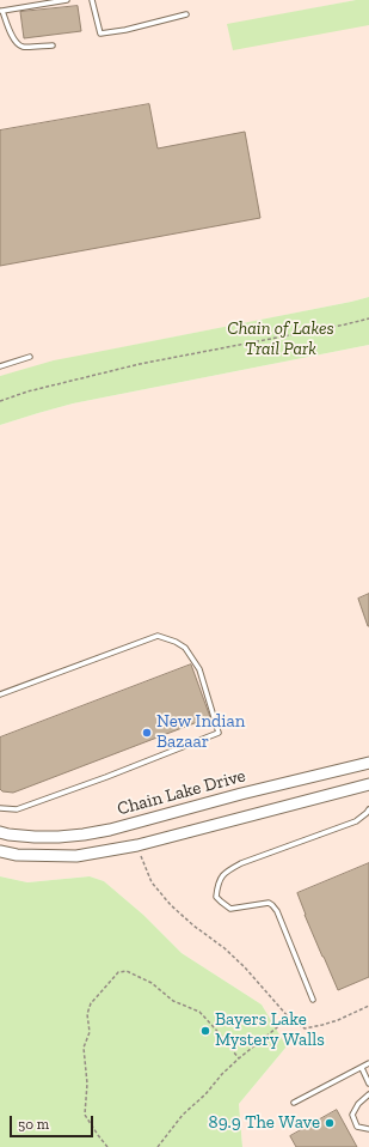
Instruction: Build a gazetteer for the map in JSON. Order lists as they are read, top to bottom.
{
  "streets": {
    "street": ["Chain Lake Drive"]
  },
  "parks": ["Chain of Lakes Trail Park"],
  "places": ["New Indian Bazaar", "Bayers Lake Mystery Walls", "89.9 The Wave"],
  "scale_bar": "50 m"
}
